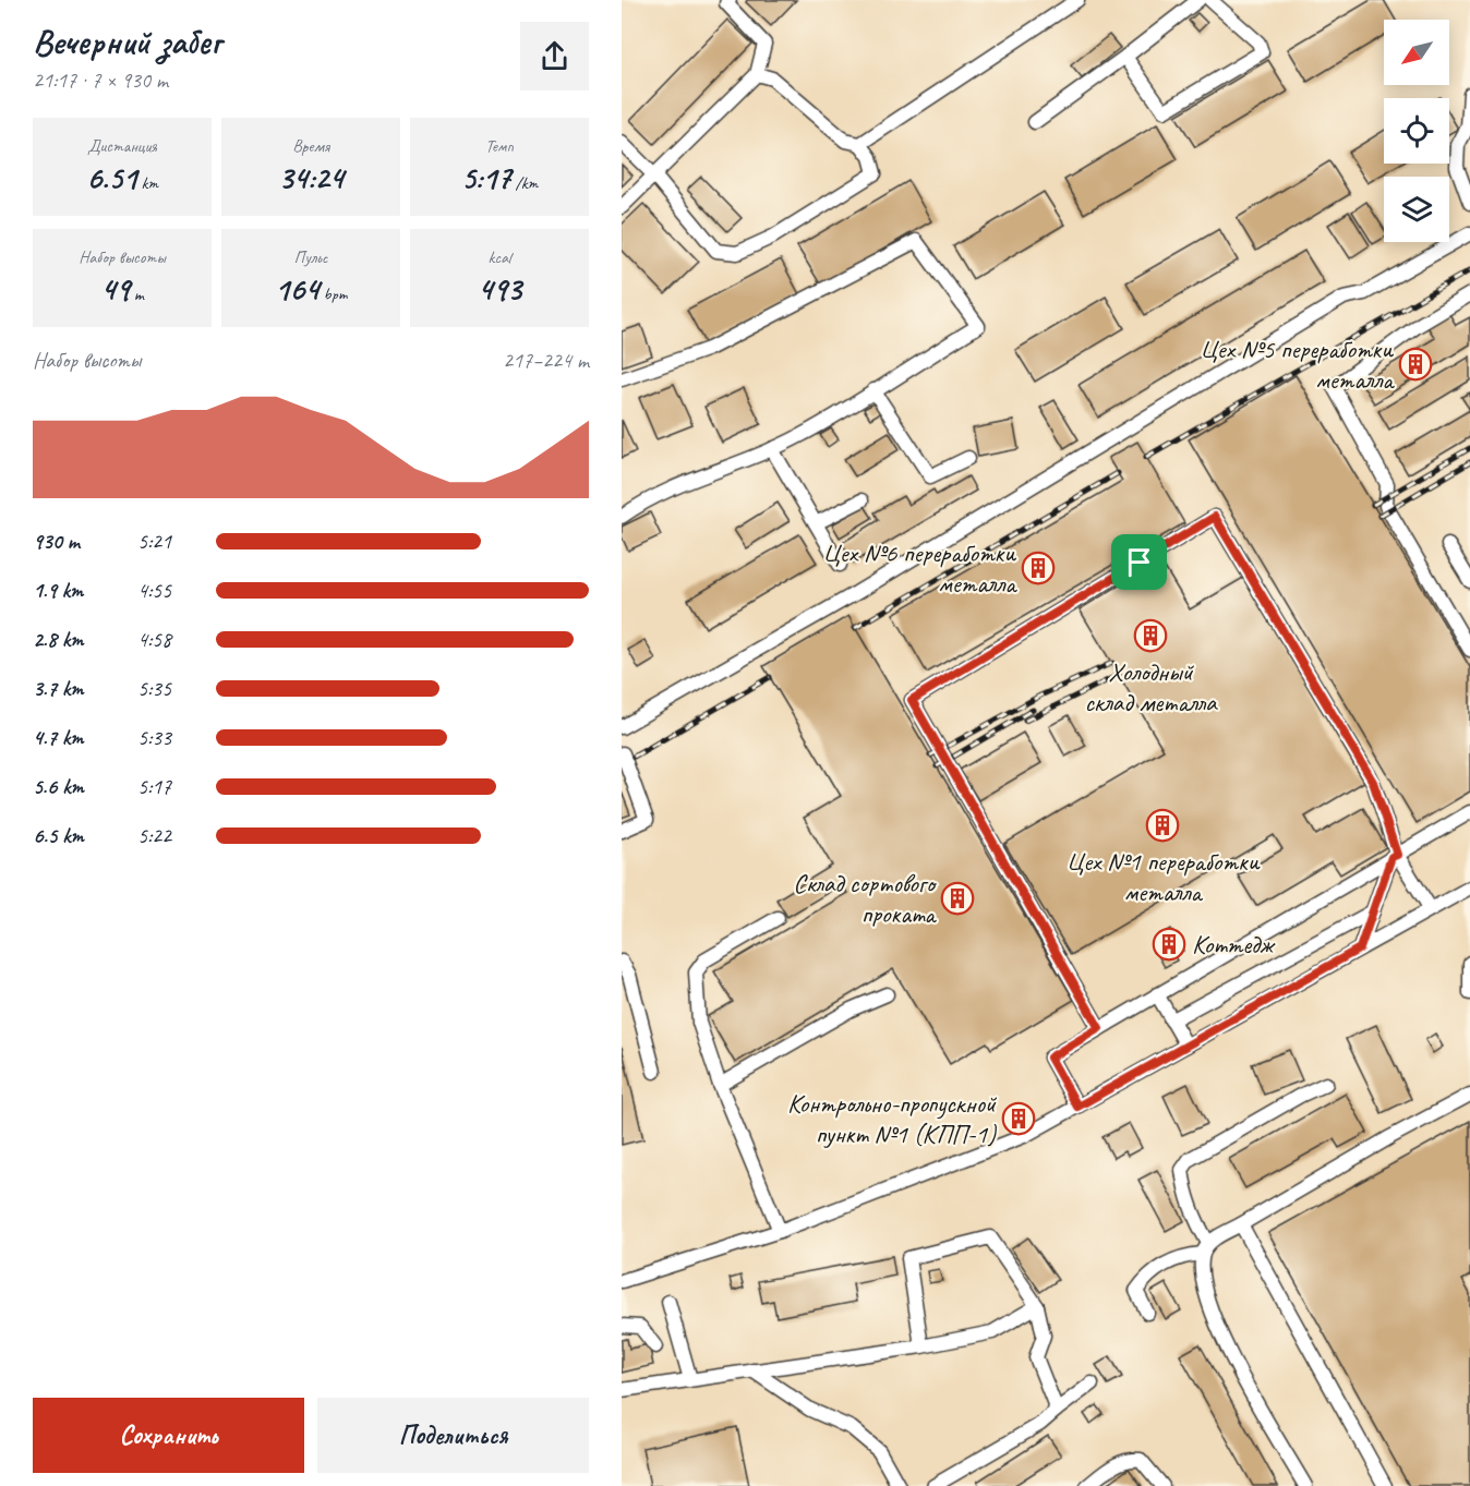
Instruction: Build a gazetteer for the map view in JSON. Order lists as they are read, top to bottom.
{
  "places": {
    "building": [
      "Цех №5 переработки металла",
      "Цех №6 переработки металла",
      "Холодный склад металла",
      "Цех №1 переработки металла",
      "Склад сортового проката",
      "Коттедж",
      "Контрольно-пропускной пункт №1 (КПП-1)"
    ]
  },
  "north": "bottom left",
  "page": {
    "heading": ["Вечерний забег", "21:17 · 7 × 930 m"],
    "stats": [
      ["Дистанция", "6.51 km"],
      ["Время", "34:24"],
      ["Темп", "5:17 /km"],
      ["Набор высоты", "49 m"],
      ["Пульс", "164 bpm"],
      ["kcal", "493"]
    ],
    "chart": ["Набор высоты", "217–224 m"],
    "list": [
      {
        "name": "930 m",
        "note": "5:21"
      },
      {
        "name": "1.9 km",
        "note": "4:55"
      },
      {
        "name": "2.8 km",
        "note": "4:58"
      },
      {
        "name": "3.7 km",
        "note": "5:35"
      },
      {
        "name": "4.7 km",
        "note": "5:33"
      },
      {
        "name": "5.6 km",
        "note": "5:17"
      },
      {
        "name": "6.5 km",
        "note": "5:22"
      }
    ],
    "buttons": ["Сохранить", "Поделиться"]
  }
}
